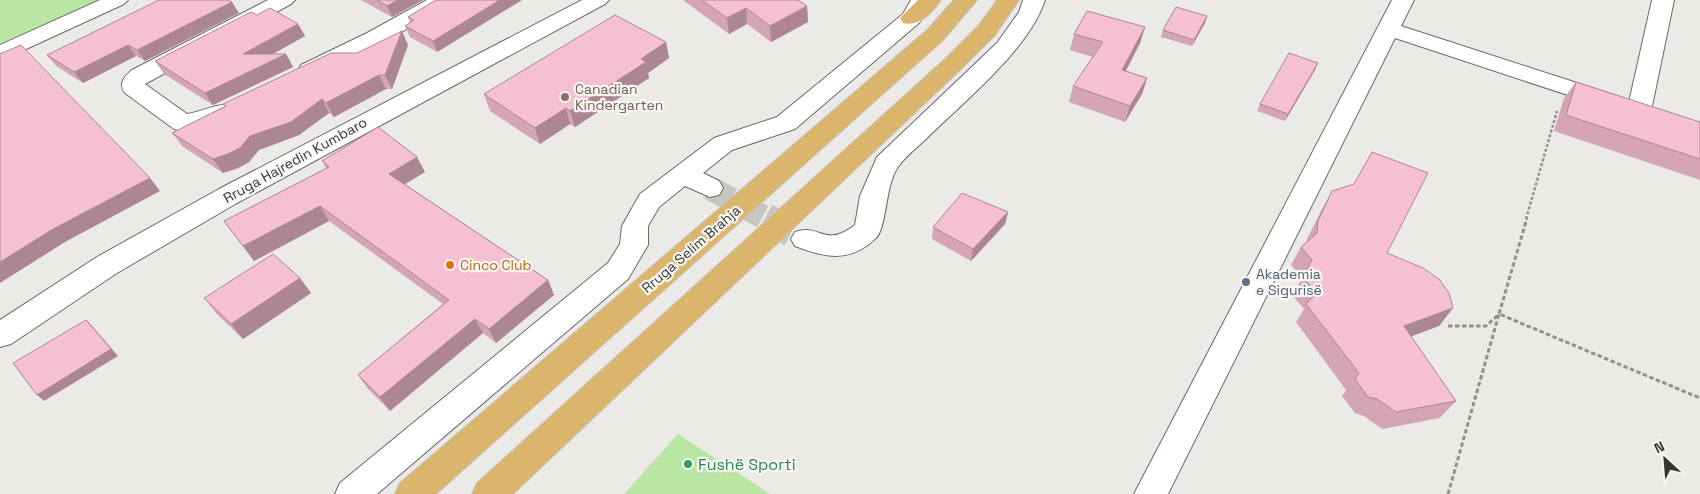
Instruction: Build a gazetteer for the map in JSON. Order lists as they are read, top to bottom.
{
  "streets": {
    "main road": ["Rruga Selim Brahja"],
    "street": ["Rruga Hajredin Kumbaro"]
  },
  "places": [
    "Canadian Kindergarten",
    "Cinco Club",
    "Akademia e Sigurisë",
    "Fushë Sporti"
  ],
  "north": "top left"
}
